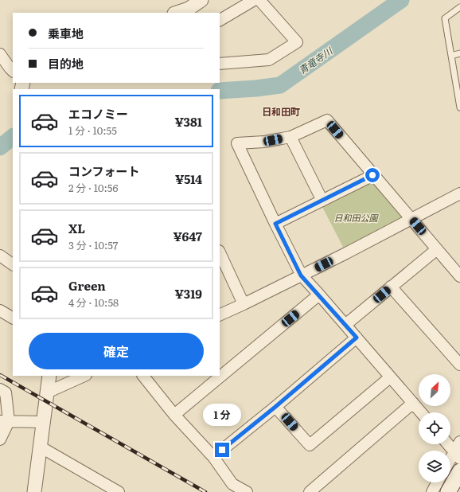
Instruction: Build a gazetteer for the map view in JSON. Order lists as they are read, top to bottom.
{
  "districts": ["日和田町"],
  "water": ["青竜寺川"],
  "parks": ["日和田公園"],
  "north": "top right",
  "page": {
    "banner": ["乗車地", "目的地"],
    "list": [
      {
        "name": "エコノミー",
        "note": "1 分 · 10:55",
        "value": "¥381"
      },
      {
        "name": "コンフォート",
        "note": "2 分 · 10:56",
        "value": "¥514"
      },
      {
        "name": "XL",
        "note": "3 分 · 10:57",
        "value": "¥647"
      },
      {
        "name": "Green",
        "note": "4 分 · 10:58",
        "value": "¥319"
      }
    ],
    "buttons": "確定",
    "bubble": "1 分"
  }
}
